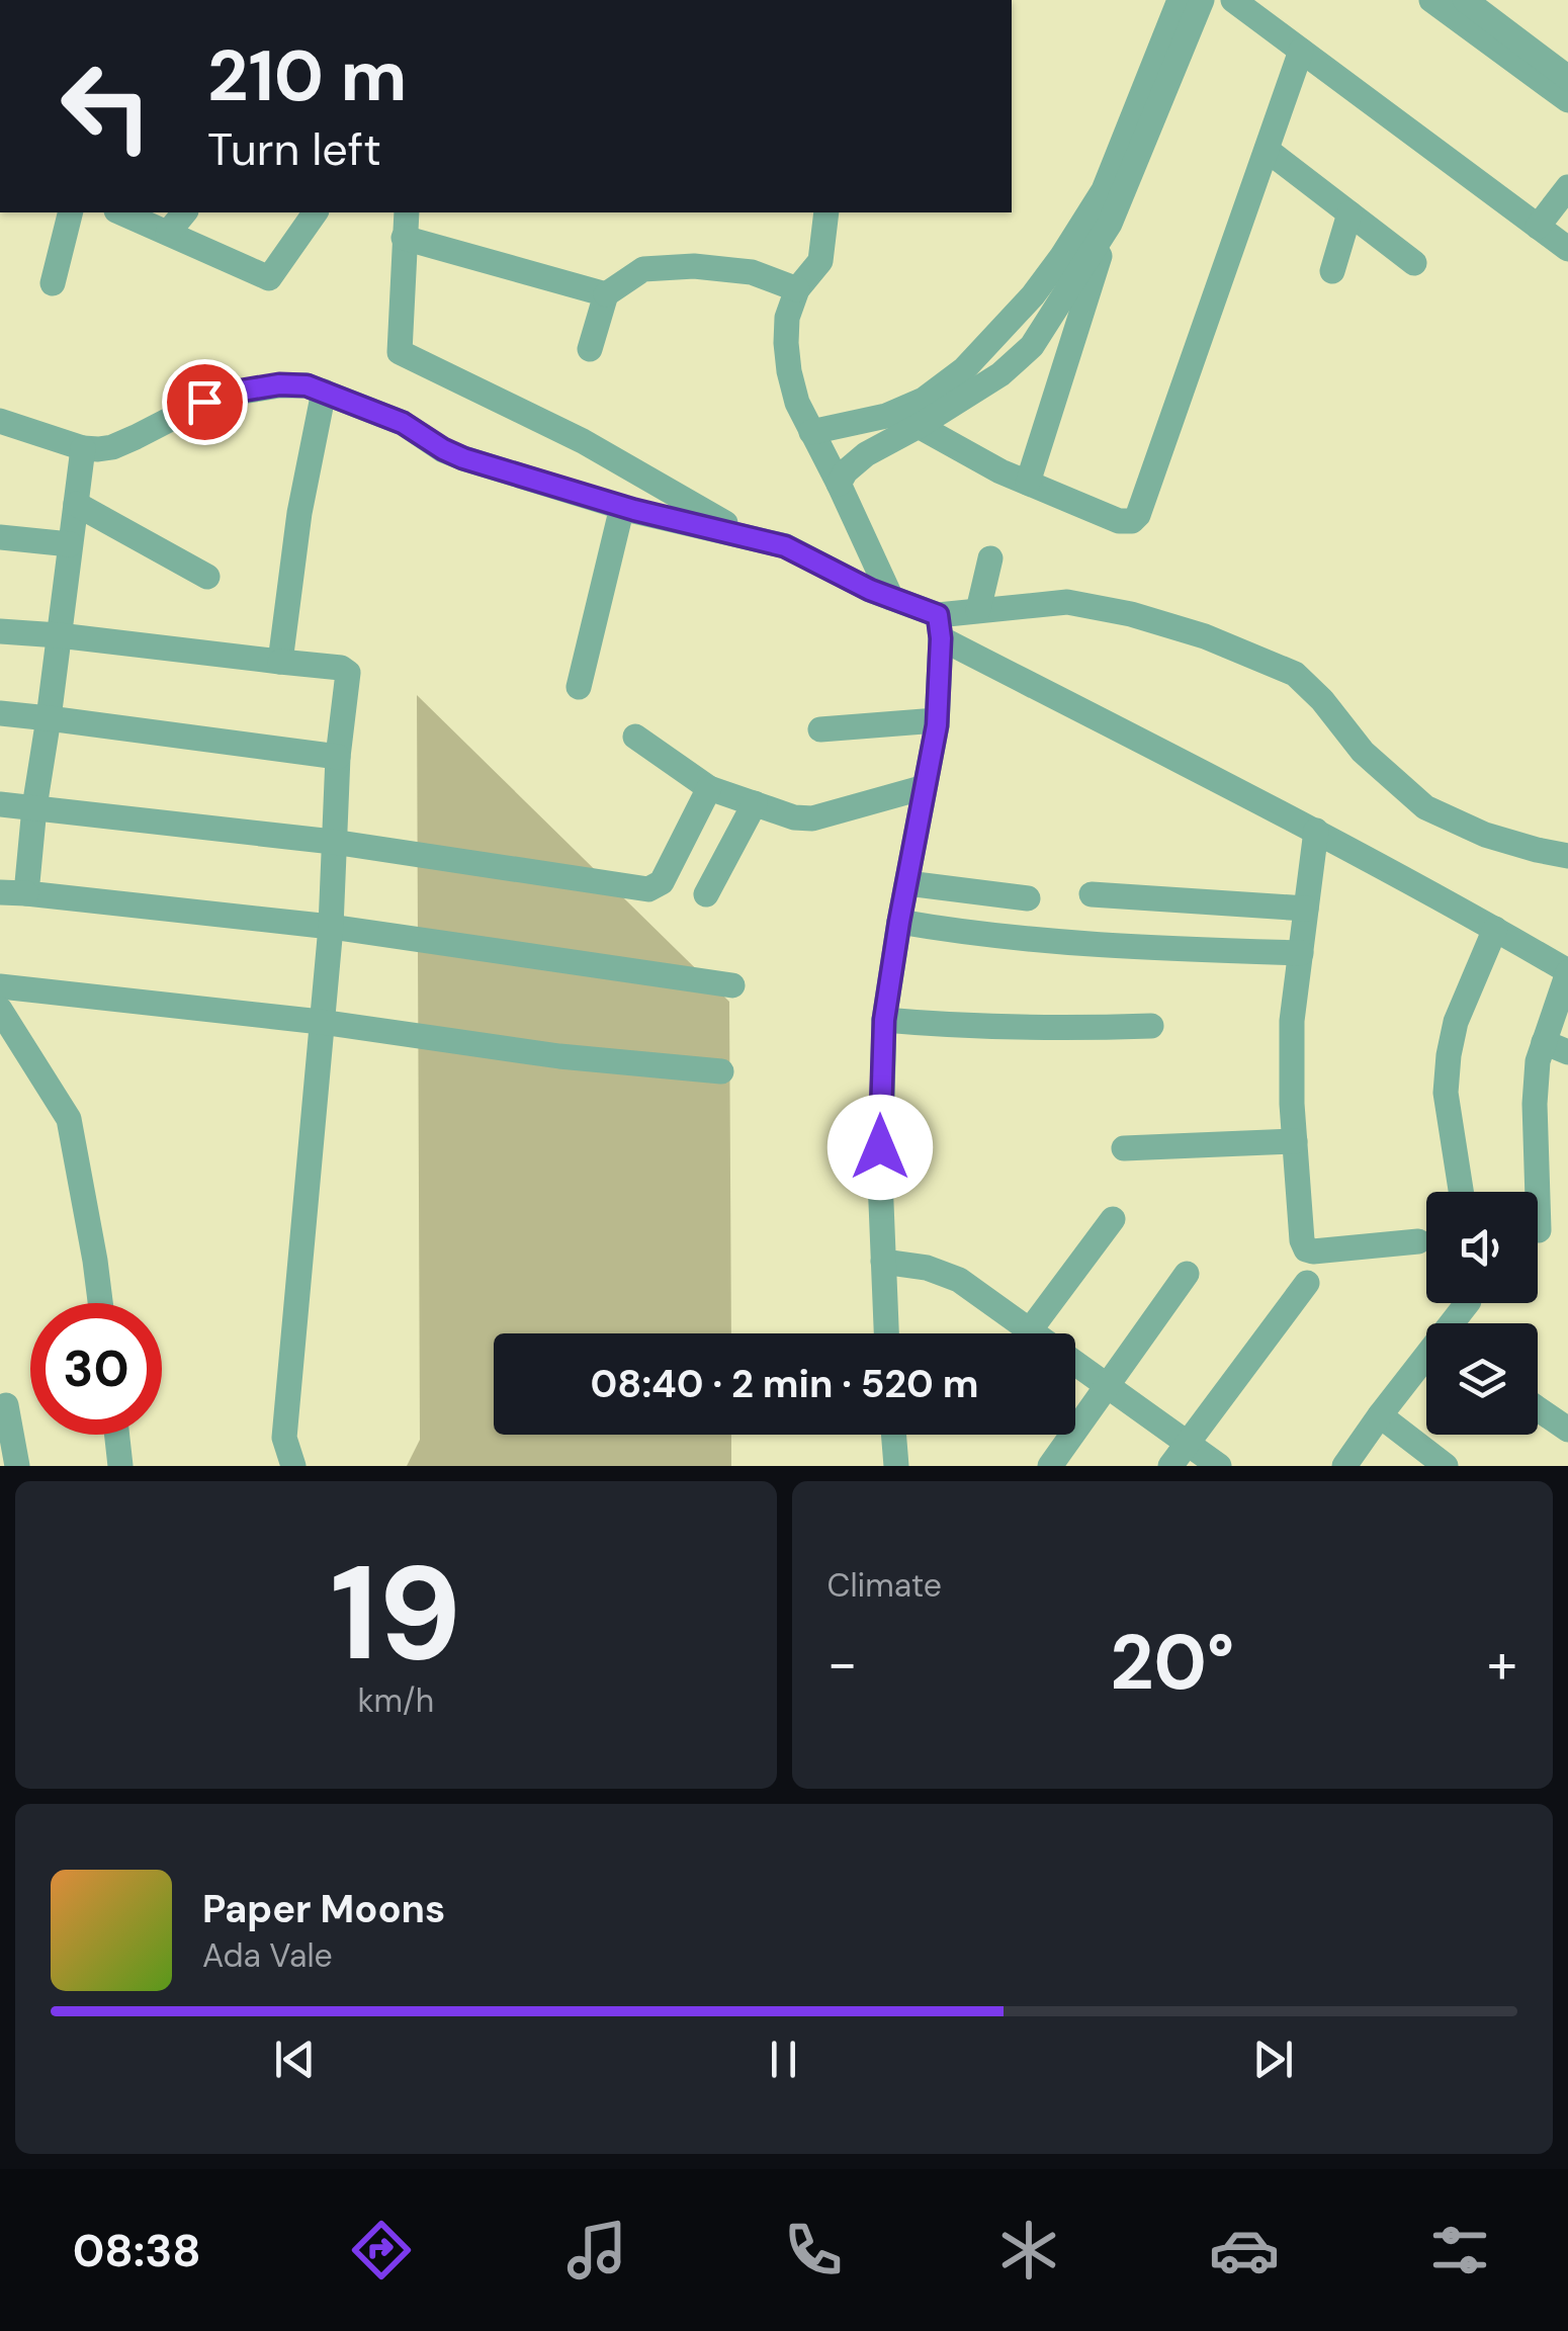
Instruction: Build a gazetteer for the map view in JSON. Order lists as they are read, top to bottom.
{
  "page": {
    "turn": ["210 m", "Turn left"],
    "limit": "30",
    "trip": "08:40 · 2 min · 520 m",
    "tile": [
      ["19", "km/h"],
      "Climate"
    ],
    "heat": ["−", "20°", "+"],
    "song": ["Paper Moons", "Ada Vale"],
    "tabs": "08:38"
  }
}
